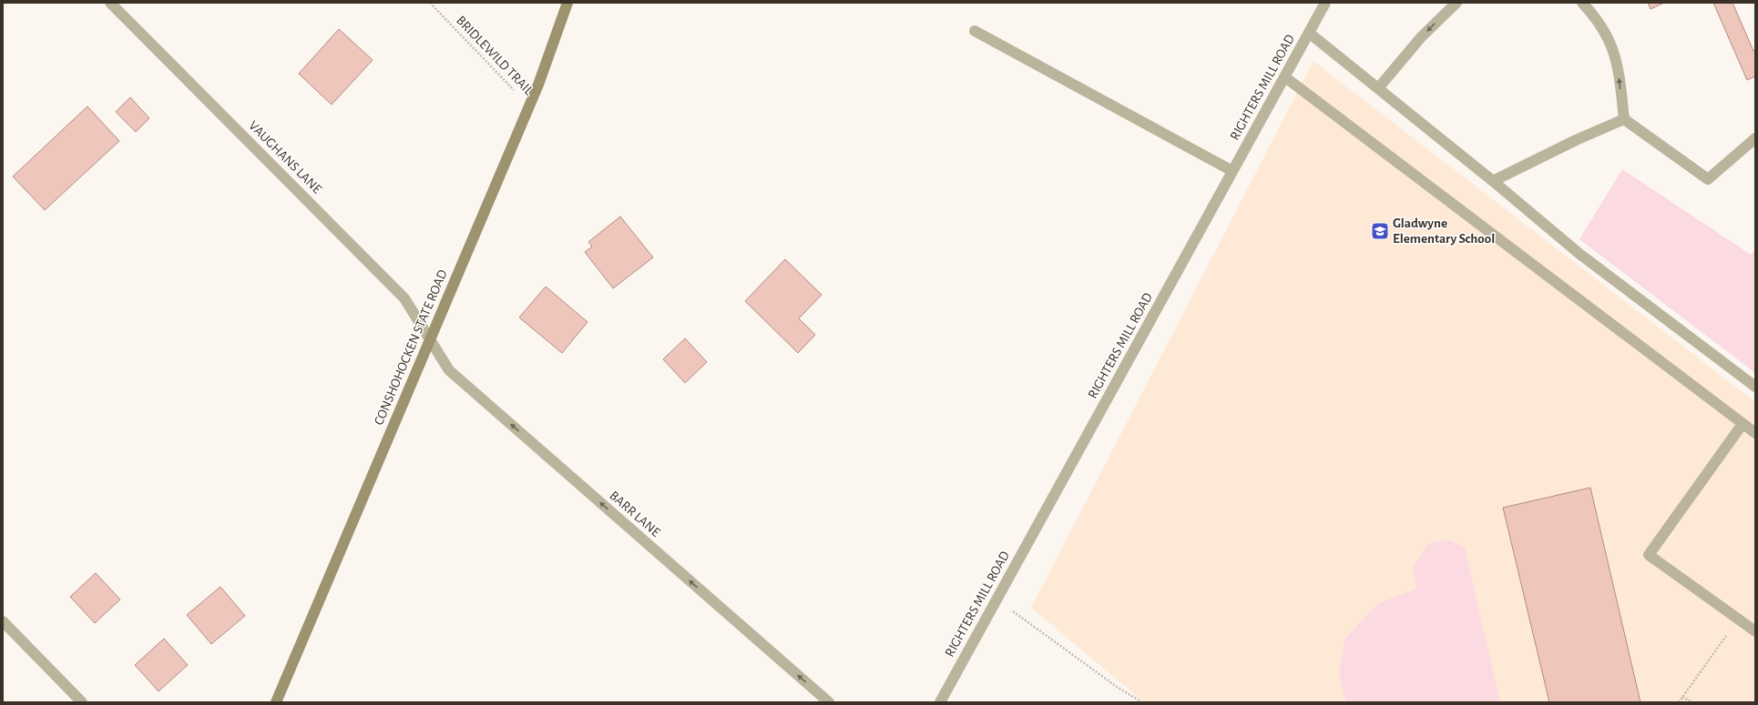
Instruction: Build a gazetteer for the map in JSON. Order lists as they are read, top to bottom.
{
  "streets": {
    "main road": ["CONSHOHOCKEN STATE ROAD"],
    "street": ["RIGHTERS MILL ROAD", "VAUGHANS LANE", "BARR LANE"],
    "path": ["BRIDLEWILD TRAIL"]
  },
  "crossings": [
    ["BRIDLEWILD TRAIL", "CONSHOHOCKEN STATE ROAD"],
    ["VAUGHANS LANE", "CONSHOHOCKEN STATE ROAD"],
    ["VAUGHANS LANE", "BARR LANE"],
    ["CONSHOHOCKEN STATE ROAD", "BARR LANE"]
  ],
  "one_way": ["BARR LANE"],
  "places": {
    "school or university": ["Gladwyne Elementary School"]
  }
}
